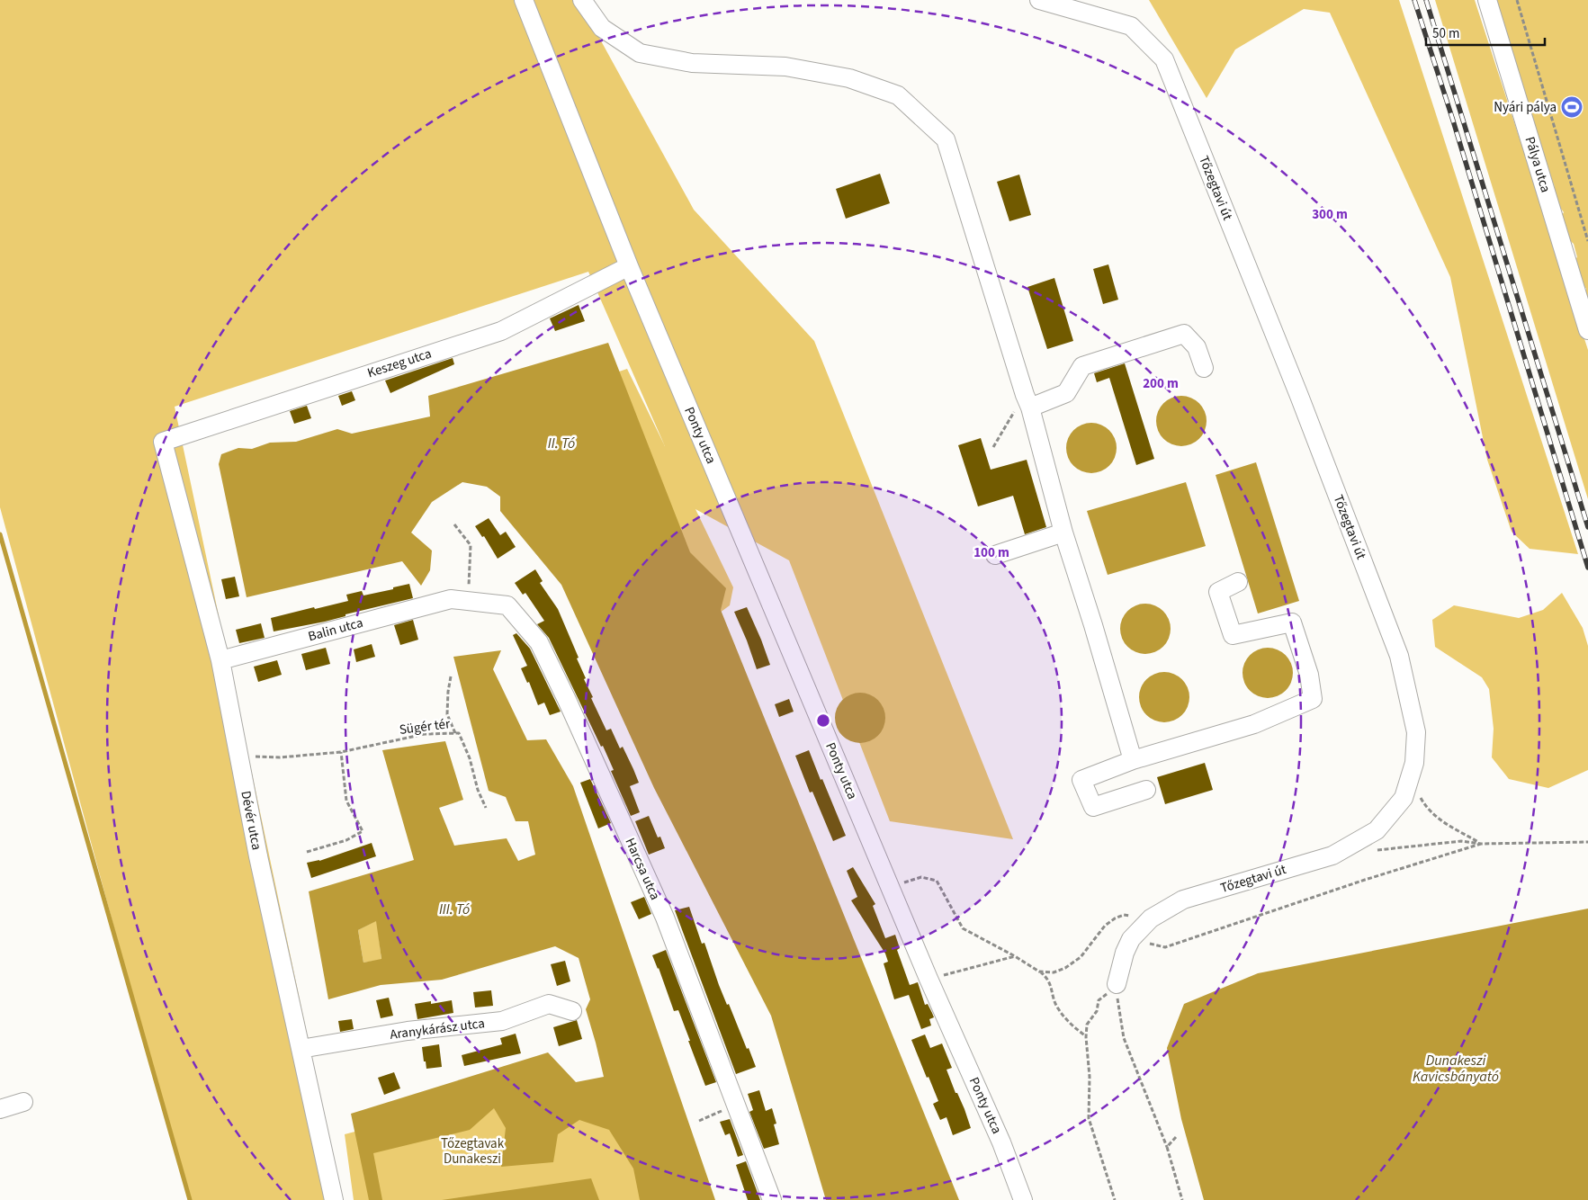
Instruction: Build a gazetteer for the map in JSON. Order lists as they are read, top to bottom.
{
  "streets": {
    "street": [
      "Pálya utca",
      "Tőzegtavi út",
      "Keszeg utca",
      "Ponty utca",
      "Balin utca",
      "Dévér utca",
      "Harcsa utca",
      "Aranykárász utca"
    ],
    "path": ["Sügér tér"]
  },
  "crossings": [
    ["Keszeg utca", "Ponty utca"],
    ["Keszeg utca", "Dévér utca"],
    ["Balin utca", "Dévér utca"],
    ["Balin utca", "Harcsa utca"],
    ["Sügér tér", "Dévér utca"],
    ["Dévér utca", "Aranykárász utca"]
  ],
  "water": ["II. Tó", "III. Tó", "Dunakeszi Kavicsbányató"],
  "parks": ["Tőzegtavak Dunakeszi"],
  "places": {
    "sports": ["Nyári pálya"]
  },
  "scale_bar": "50 m",
  "rings": ["300 m", "200 m", "100 m"]
}
